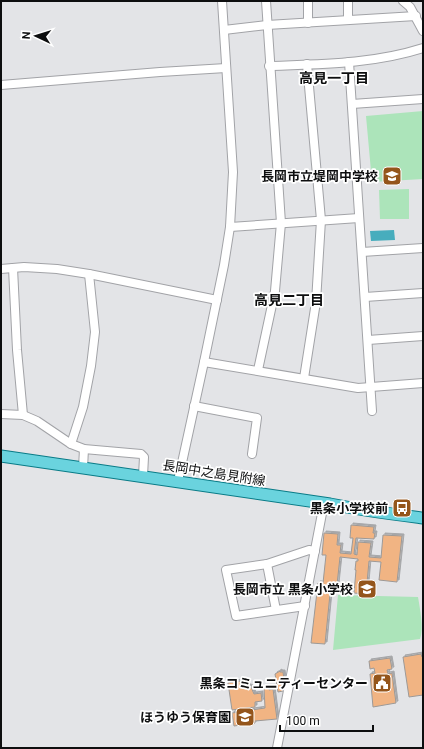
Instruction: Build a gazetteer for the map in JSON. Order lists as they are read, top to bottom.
{
  "streets": {
    "main road": ["長岡中之島見附線"]
  },
  "districts": ["高見一丁目", "高見二丁目"],
  "places": {
    "school or university": ["長岡市立堤岡中学校", "長岡市立 黒条小学校", "ほうゆう保育園"],
    "bus stop": ["黒条小学校前"],
    "public building": ["黒条コミュニティーセンター"]
  },
  "scale_bar": "100 m",
  "north": "left"
}
